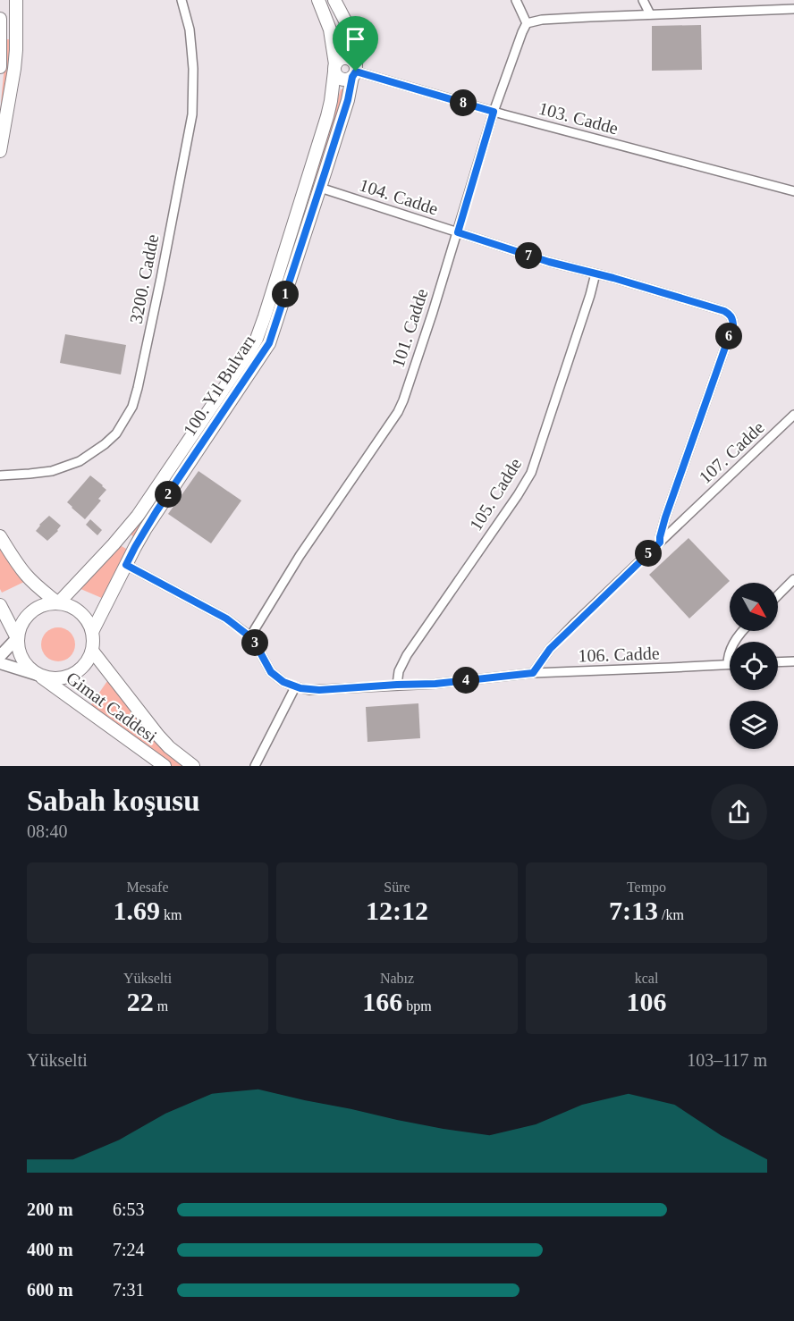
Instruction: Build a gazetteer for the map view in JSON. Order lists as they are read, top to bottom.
{
  "streets": {
    "main road": ["100. Yıl Bulvarı", "Gimat Caddesi"],
    "street": [
      "103. Cadde",
      "104. Cadde",
      "3200. Cadde",
      "101. Cadde",
      "107. Cadde",
      "105. Cadde",
      "106. Cadde"
    ]
  },
  "crossings": [
    ["103. Cadde", "101. Cadde"],
    ["103. Cadde", "100. Yıl Bulvarı"],
    ["104. Cadde", "101. Cadde"],
    ["104. Cadde", "100. Yıl Bulvarı"],
    ["104. Cadde", "107. Cadde"],
    ["104. Cadde", "105. Cadde"],
    ["101. Cadde", "106. Cadde"],
    ["100. Yıl Bulvarı", "106. Cadde"],
    ["100. Yıl Bulvarı", "Gimat Caddesi"],
    ["107. Cadde", "106. Cadde"],
    ["105. Cadde", "106. Cadde"]
  ],
  "north": "bottom right",
  "page": {
    "pins": [
      "8",
      "7",
      "1",
      "6",
      "2",
      "5",
      "3",
      "4"
    ],
    "heading": ["Sabah koşusu", "08:40"],
    "stats": [
      ["Mesafe", "1.69 km"],
      ["Süre", "12:12"],
      ["Tempo", "7:13 /km"],
      ["Yükselti", "22 m"],
      ["Nabız", "166 bpm"],
      ["kcal", "106"]
    ],
    "chart": ["Yükselti", "103–117 m"],
    "list": [
      {
        "name": "200 m",
        "note": "6:53"
      },
      {
        "name": "400 m",
        "note": "7:24"
      },
      {
        "name": "600 m",
        "note": "7:31"
      }
    ]
  }
}
